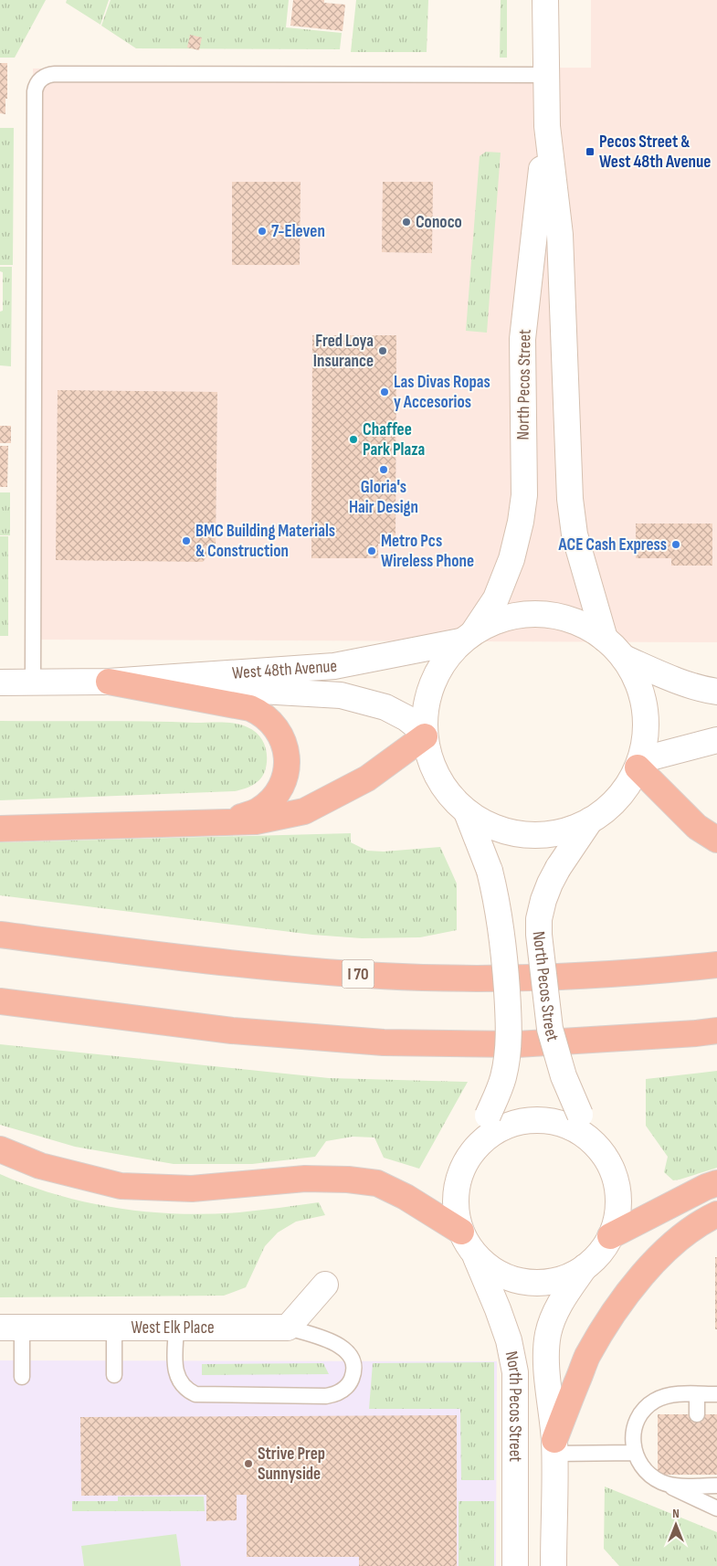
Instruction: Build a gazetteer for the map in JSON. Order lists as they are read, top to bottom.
{
  "streets": {
    "highway": ["I 70"],
    "main road": ["North Pecos Street", "West 48th Avenue", "West Elk Place"]
  },
  "crossings": [
    ["North Pecos Street", "West 48th Avenue"]
  ],
  "places": {
    "transit": ["Pecos Street & West 48th Avenue"],
    "other": [
      "Conoco",
      "7-Eleven",
      "Fred Loya Insurance",
      "Las Divas Ropas y Accesorios",
      "Chaffee Park Plaza",
      "Gloria's Hair Design",
      "BMC Building Materials & Construction",
      "ACE Cash Express",
      "Metro Pcs Wireless Phone",
      "Strive Prep Sunnyside"
    ]
  },
  "north": "top"
}
